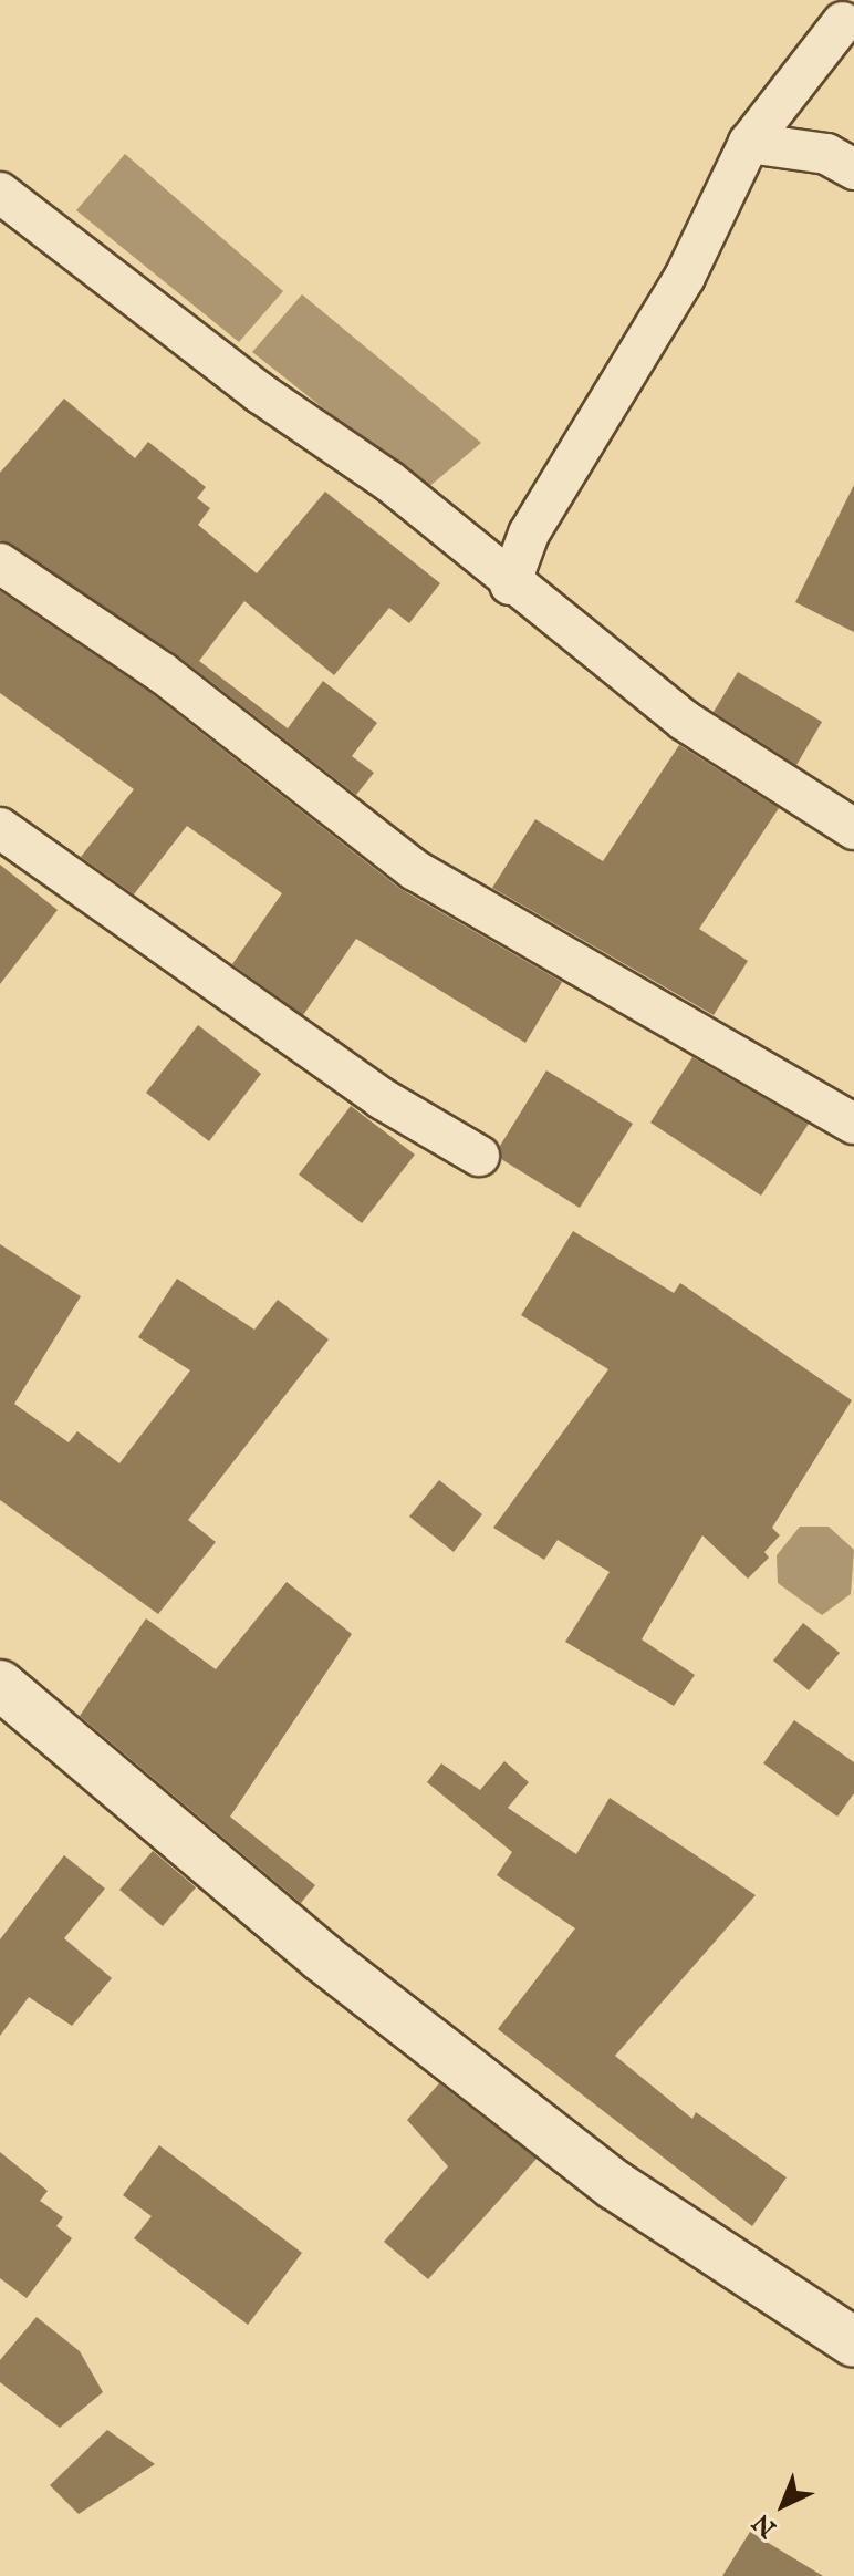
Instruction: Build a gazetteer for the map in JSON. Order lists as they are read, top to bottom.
{
  "north": "bottom left"
}
